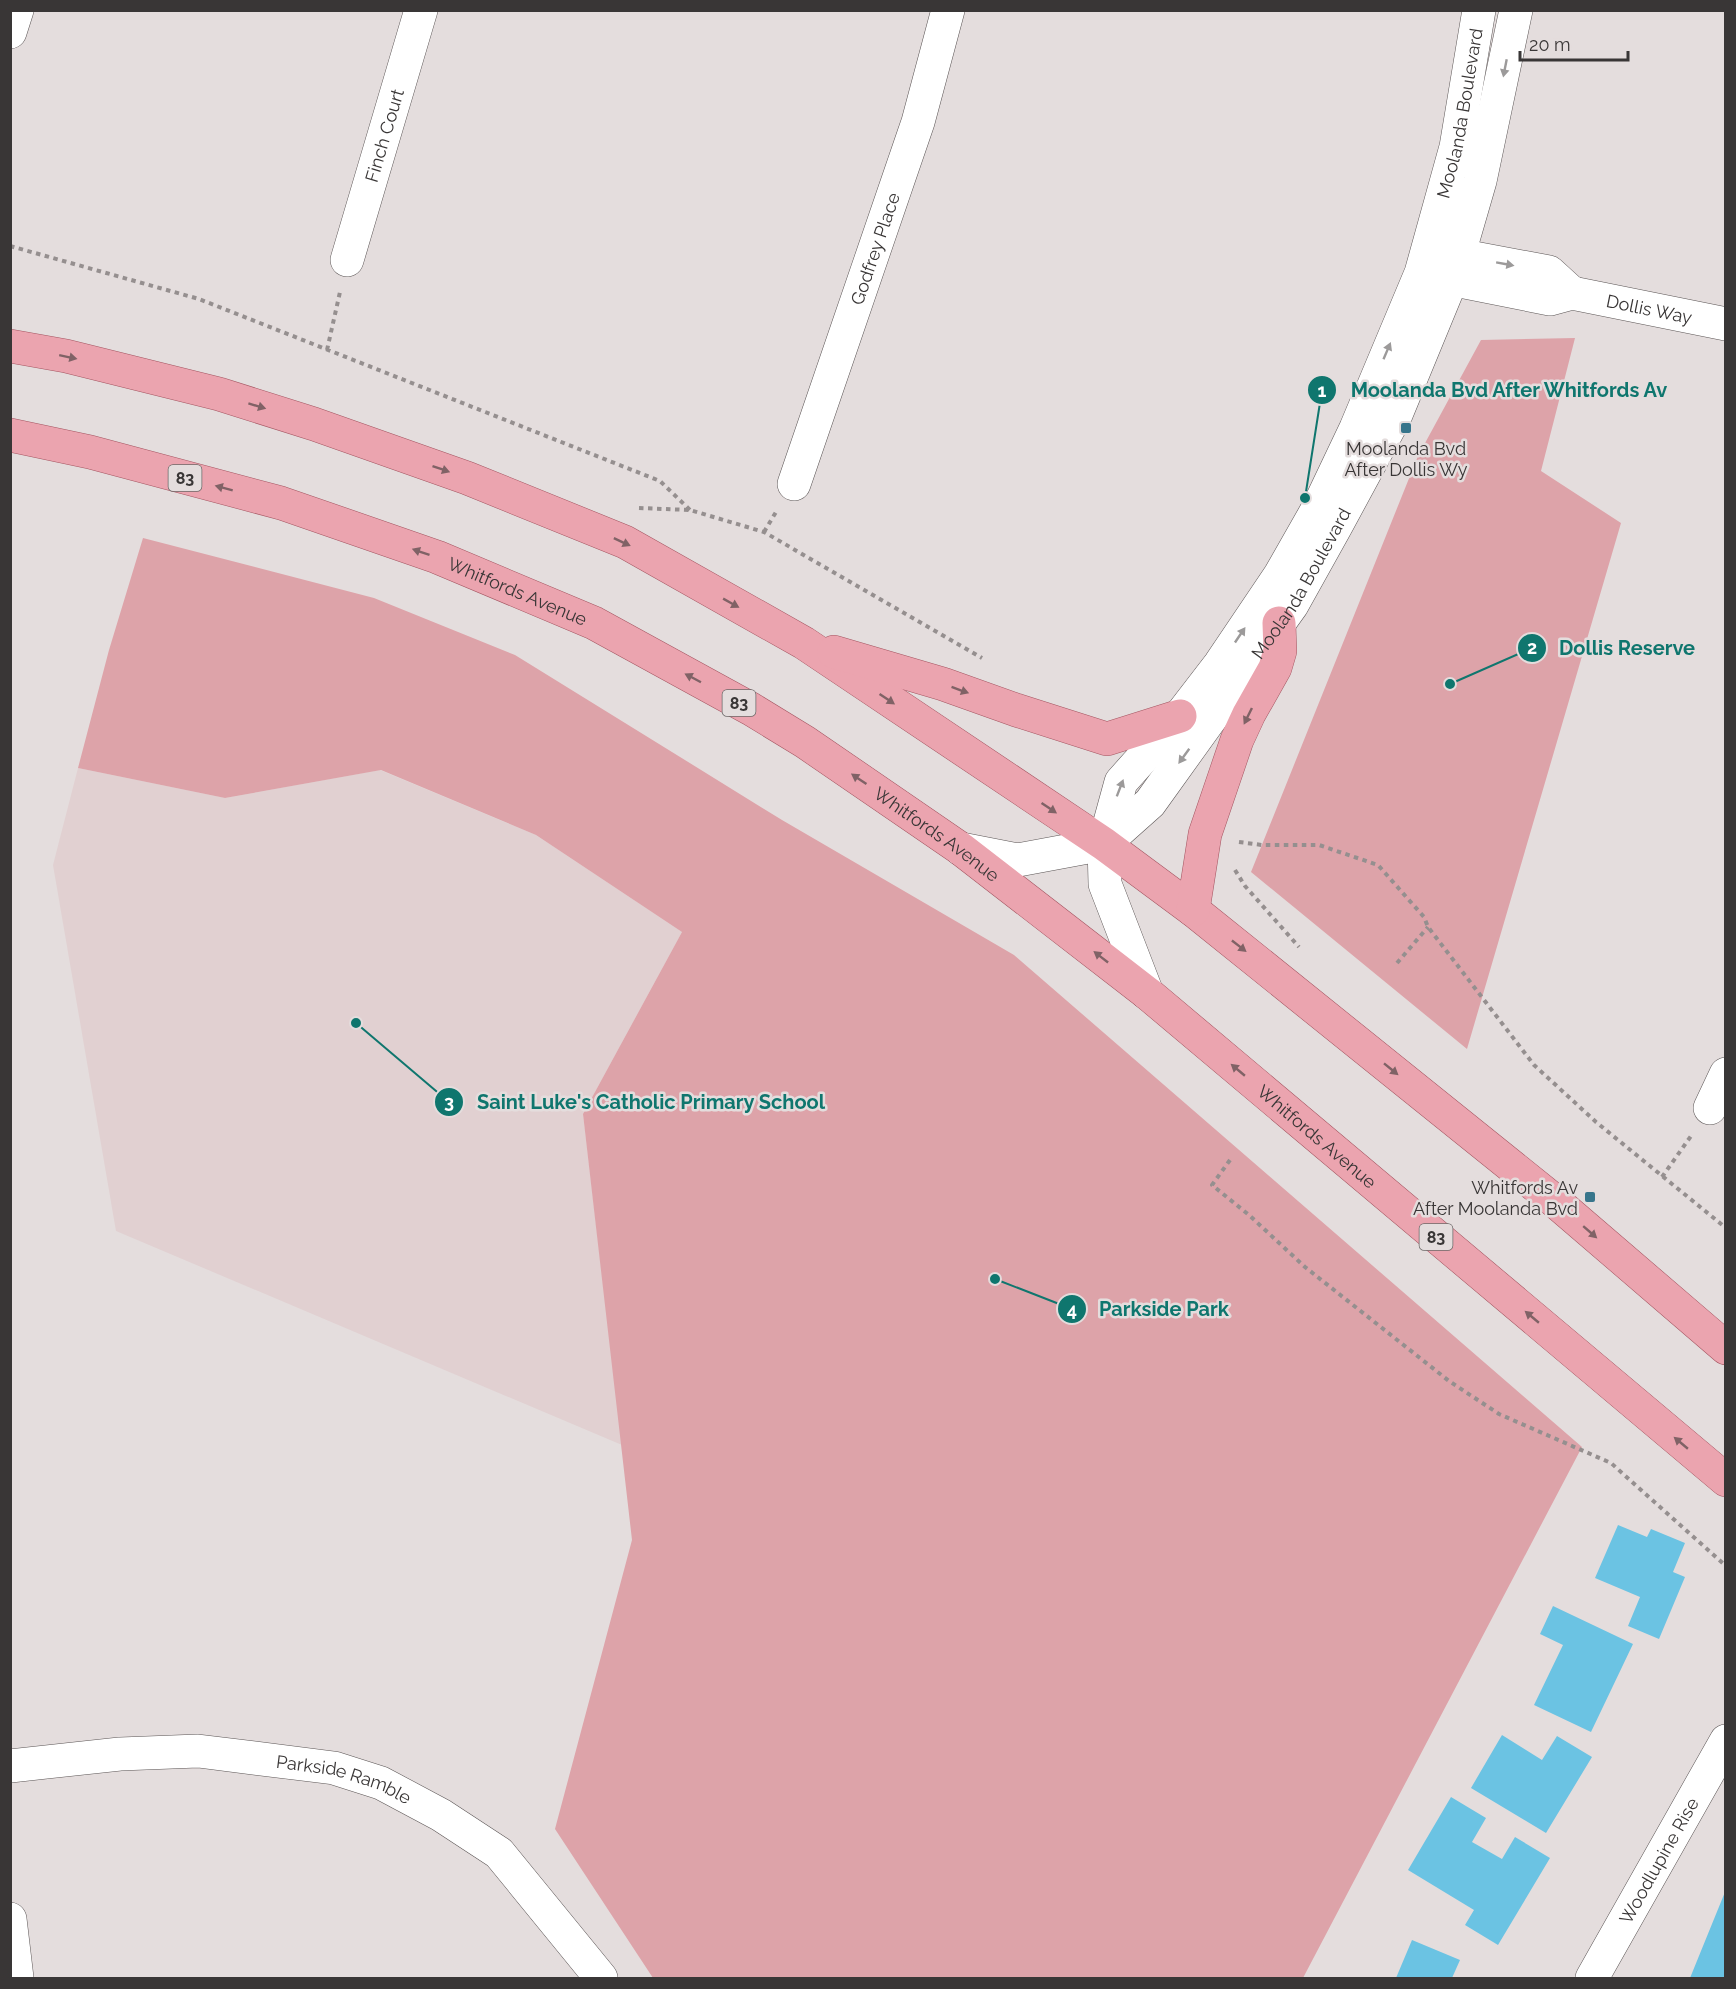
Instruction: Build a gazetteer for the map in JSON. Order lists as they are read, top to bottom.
{
  "streets": {
    "main road": ["83", "Whitfords Avenue"],
    "street": [
      "Moolanda Boulevard",
      "Finch Court",
      "Godfrey Place",
      "Dollis Way",
      "Parkside Ramble",
      "Woodlupine Rise"
    ]
  },
  "crossings": [
    ["Moolanda Boulevard", "Dollis Way"],
    ["Moolanda Boulevard", "Whitfords Avenue"]
  ],
  "places": {
    "transit": ["Moolanda Bvd After Dollis Wy", "Whitfords Av After Moolanda Bvd"],
    "other": [
      "Moolanda Bvd After Whitfords Av",
      "Dollis Reserve",
      "Saint Luke's Catholic Primary School",
      "Parkside Park"
    ]
  },
  "scale_bar": "20 m"
}
